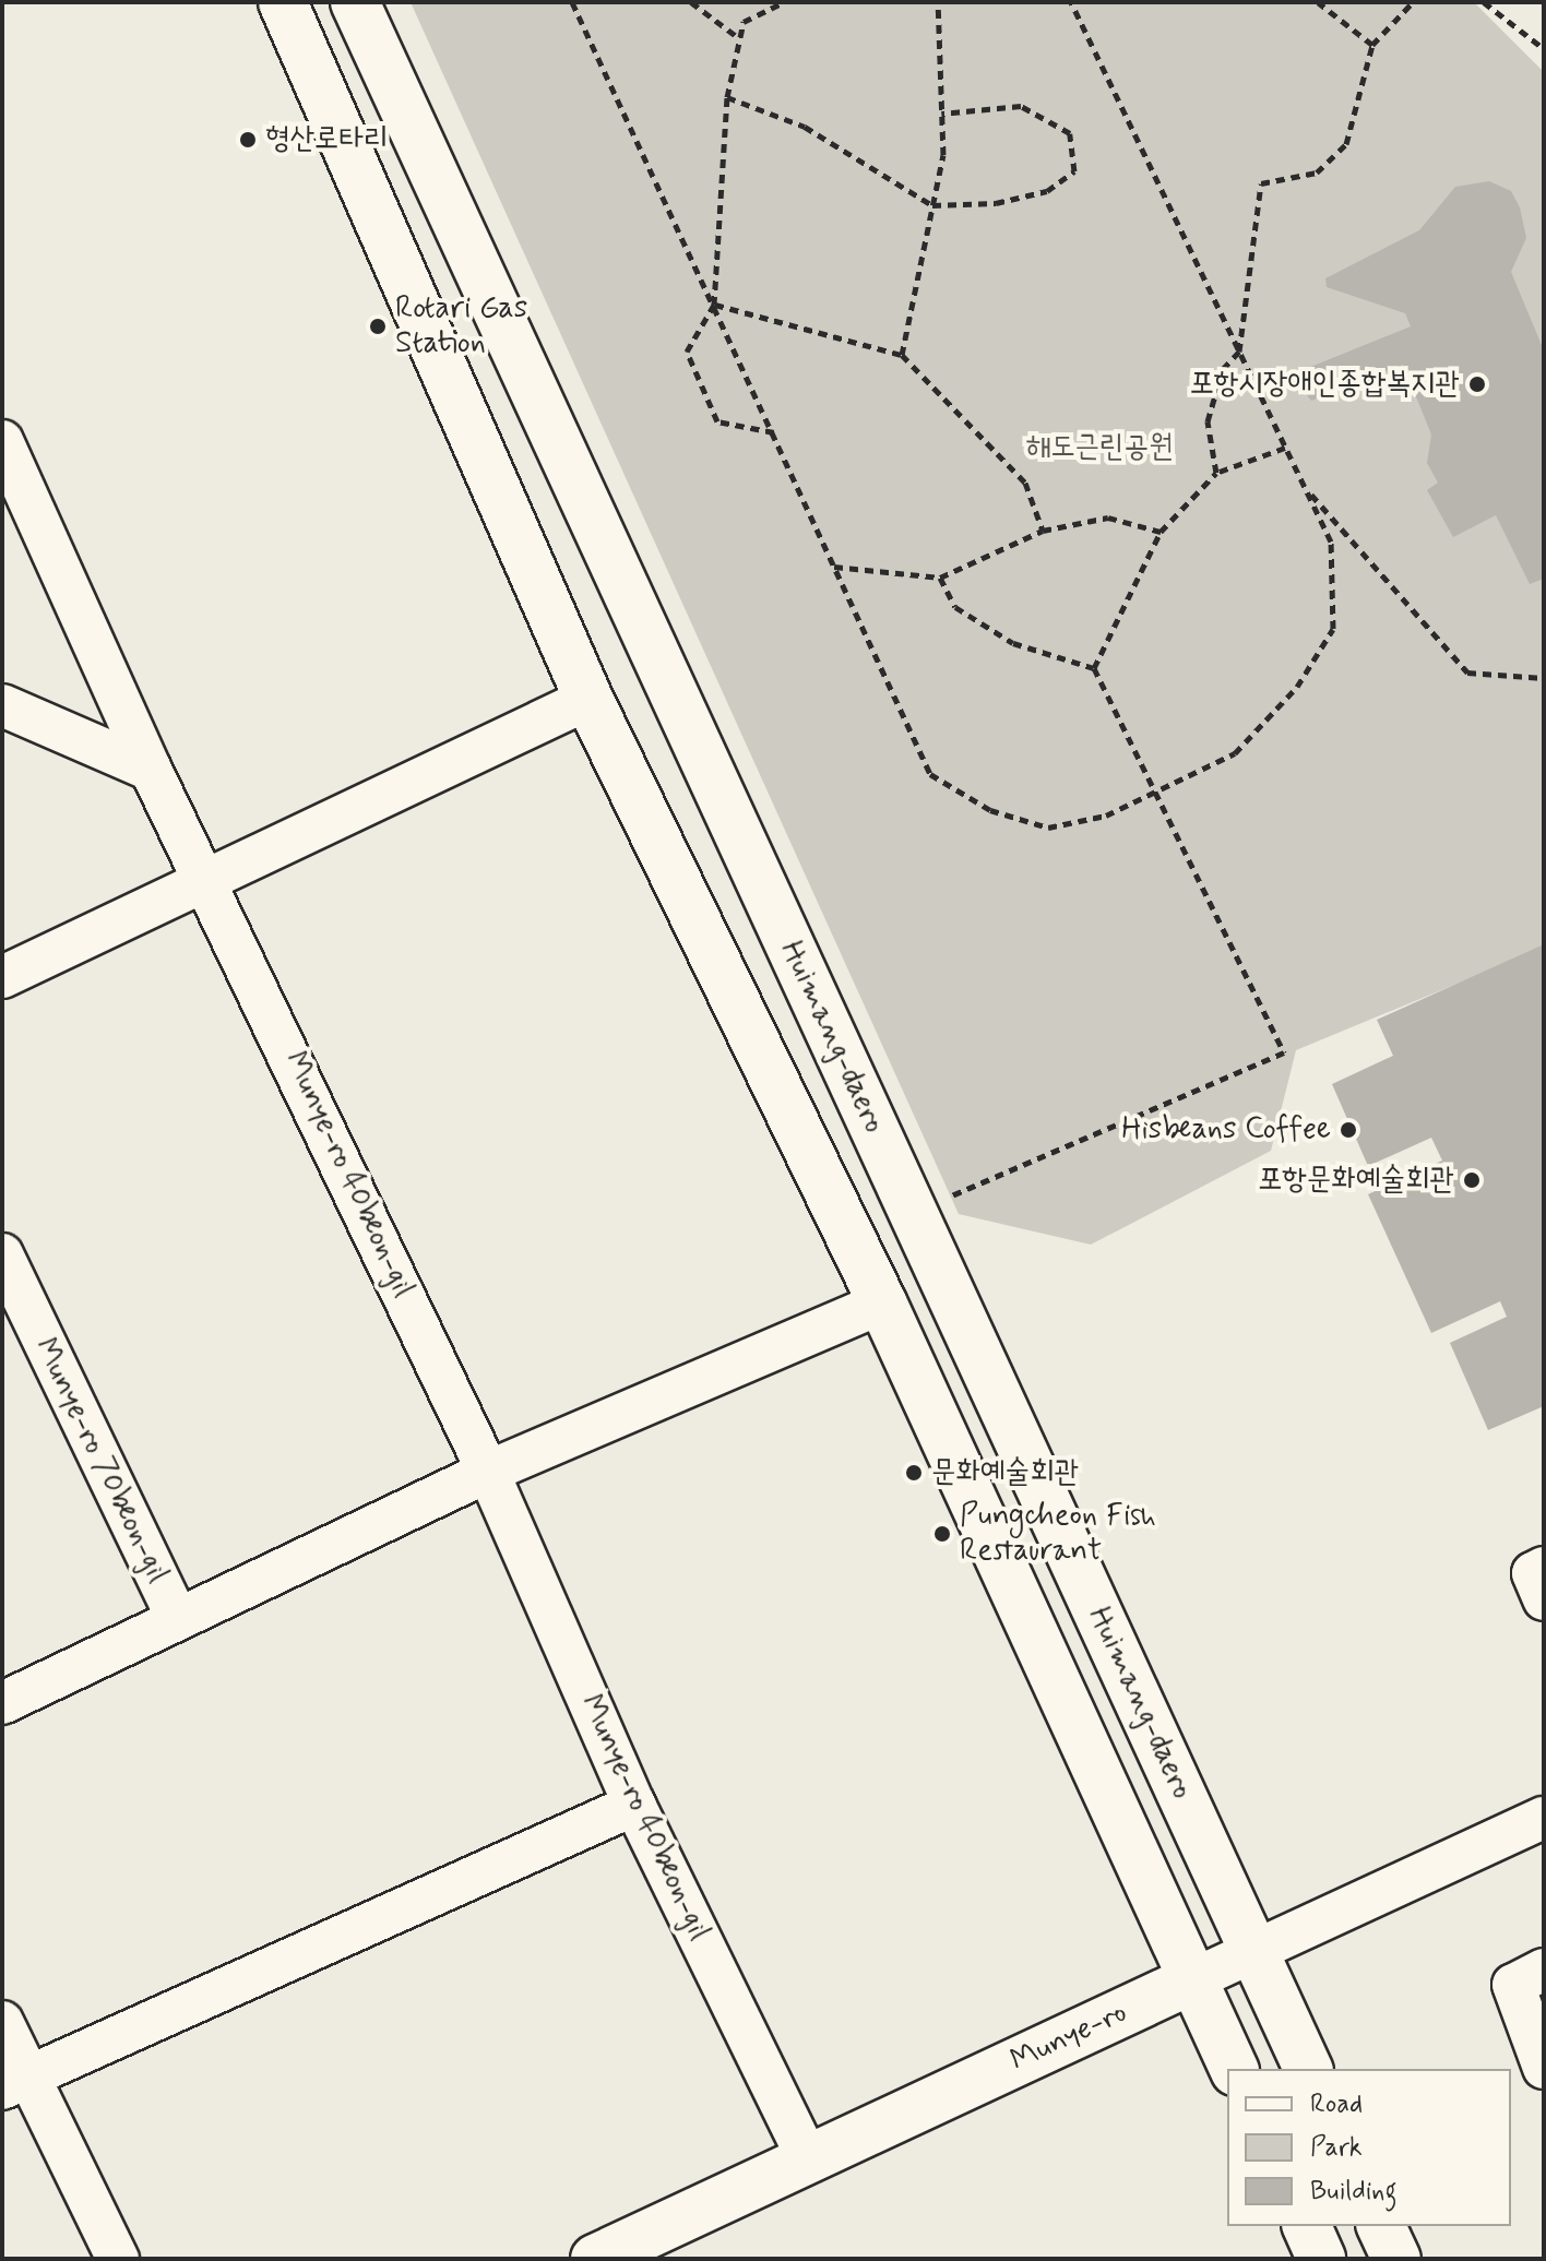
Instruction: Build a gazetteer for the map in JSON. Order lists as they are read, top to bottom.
{
  "streets": {
    "main road": ["Huimang-daero", "Munye-ro"],
    "street": ["Munye-ro 40beon-gil", "Munye-ro 70beon-gil"]
  },
  "crossings": [
    ["Huimang-daero", "Munye-ro"],
    ["Munye-ro 40beon-gil", "Munye-ro"]
  ],
  "parks": ["해도근린공원"],
  "places": [
    "형산로타리",
    "Rotari Gas Station",
    "포항시장애인종합복지관",
    "Hisbeans Coffee",
    "포항문화예술회관",
    "문화예술회관",
    "Pungcheon Fish Restaurant"
  ],
  "legend": ["Road", "Park", "Building"]
}
